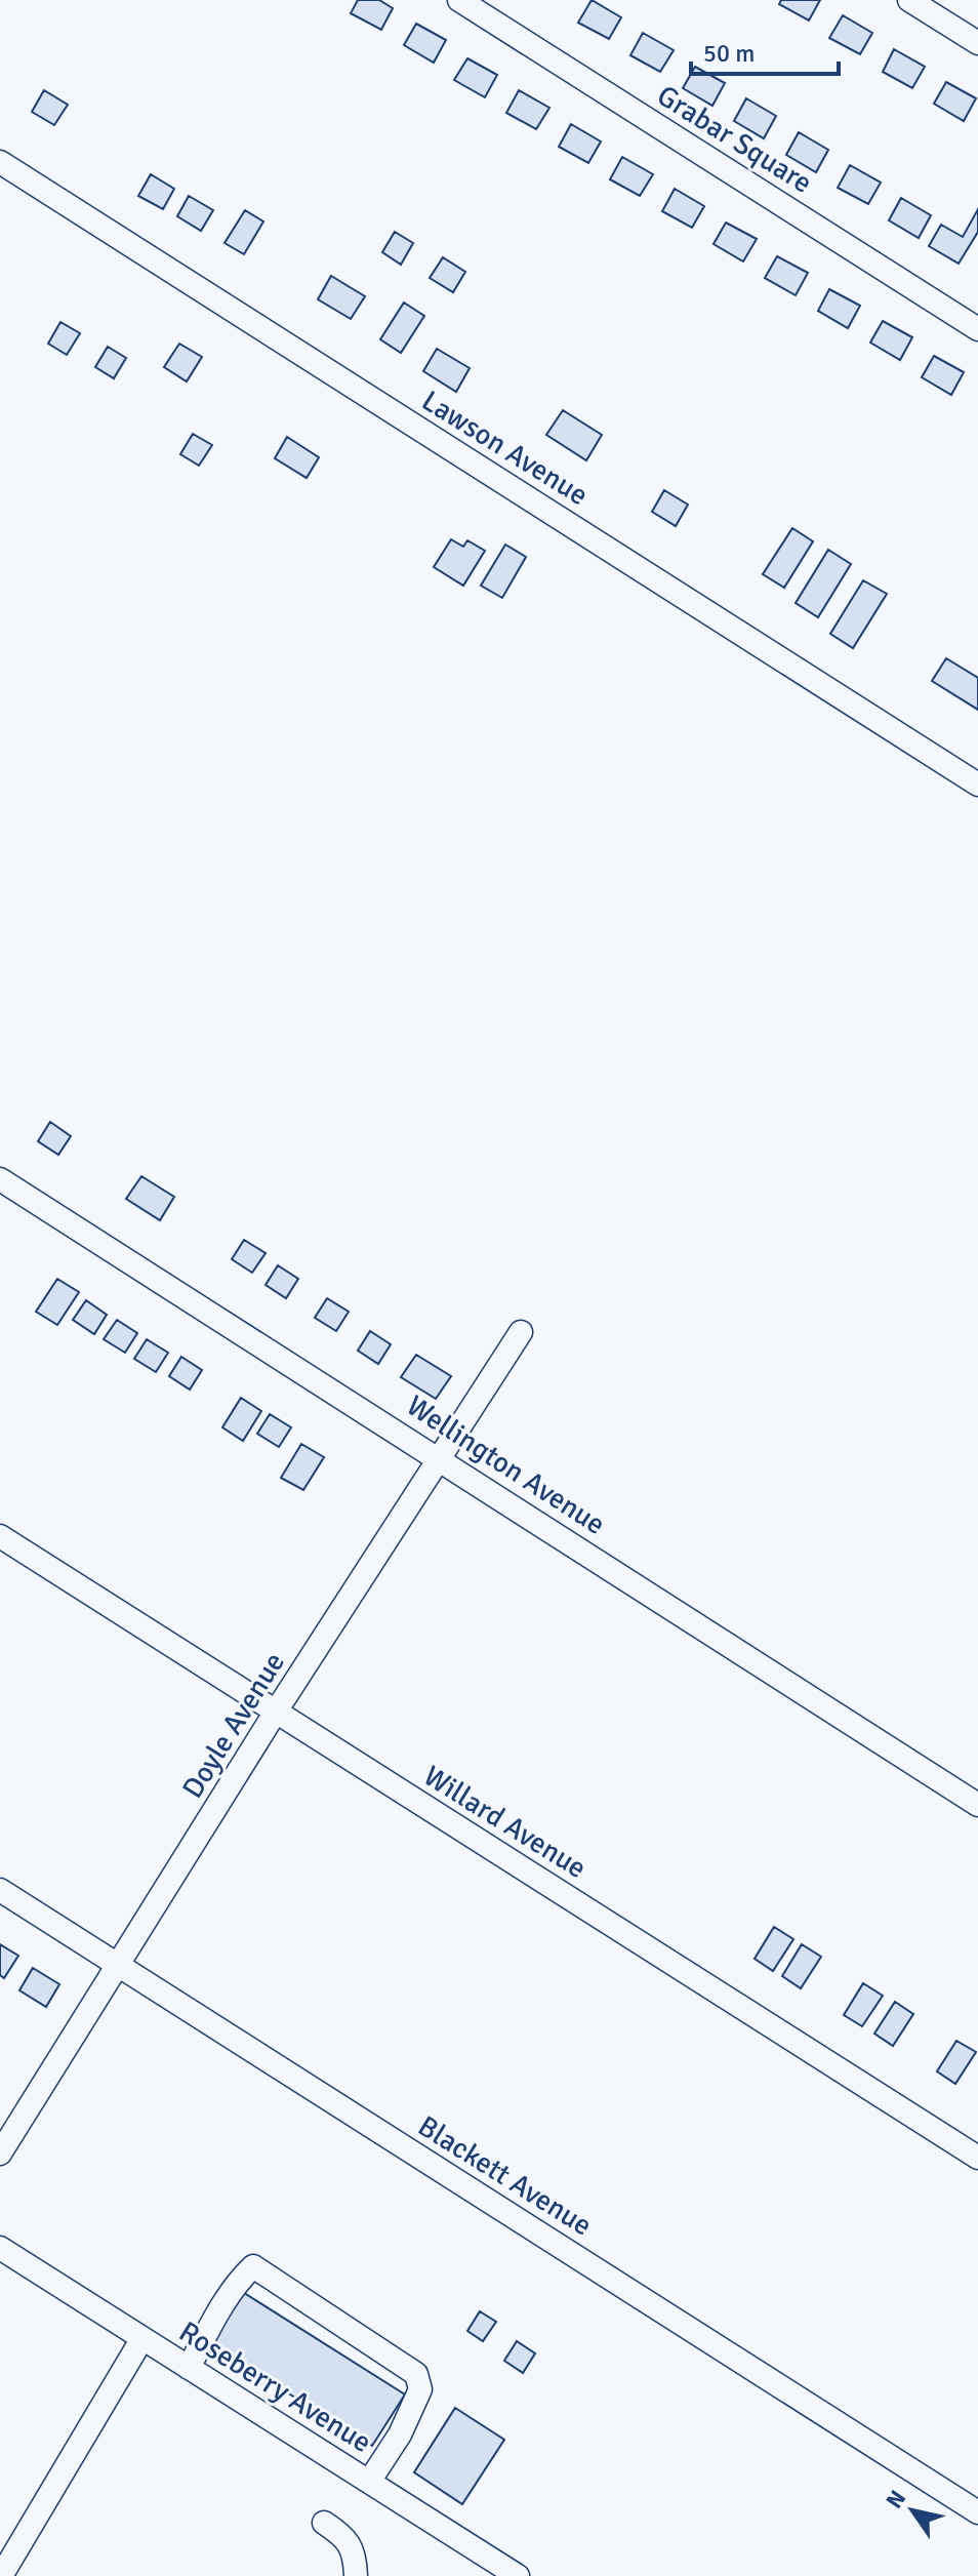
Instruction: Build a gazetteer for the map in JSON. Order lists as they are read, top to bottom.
{
  "streets": {
    "street": [
      "Grabar Square",
      "Lawson Avenue",
      "Wellington Avenue",
      "Doyle Avenue",
      "Willard Avenue",
      "Blackett Avenue",
      "Roseberry Avenue"
    ]
  },
  "crossings": [
    ["Wellington Avenue", "Doyle Avenue"],
    ["Doyle Avenue", "Willard Avenue"],
    ["Doyle Avenue", "Blackett Avenue"]
  ],
  "scale_bar": "50 m",
  "north": "top left"
}
